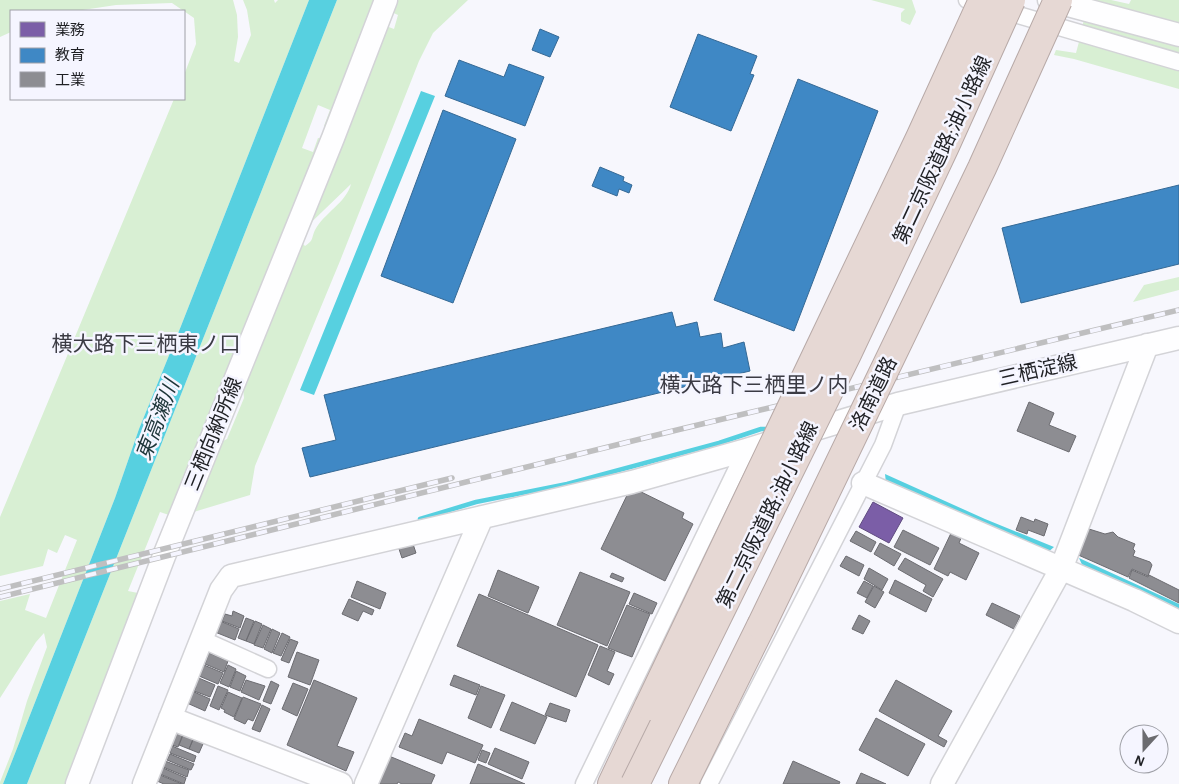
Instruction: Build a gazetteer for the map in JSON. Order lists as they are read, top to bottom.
{
  "streets": {
    "highway": ["第二京阪道路;油小路線", "洛南道路"],
    "street": ["三栖淀線", "三栖向納所線"]
  },
  "districts": ["横大路下三栖東ノ口", "横大路下三栖里ノ内"],
  "water": ["東高瀬川"],
  "legend": ["業務", "教育", "工業"],
  "north": "bottom"
}
